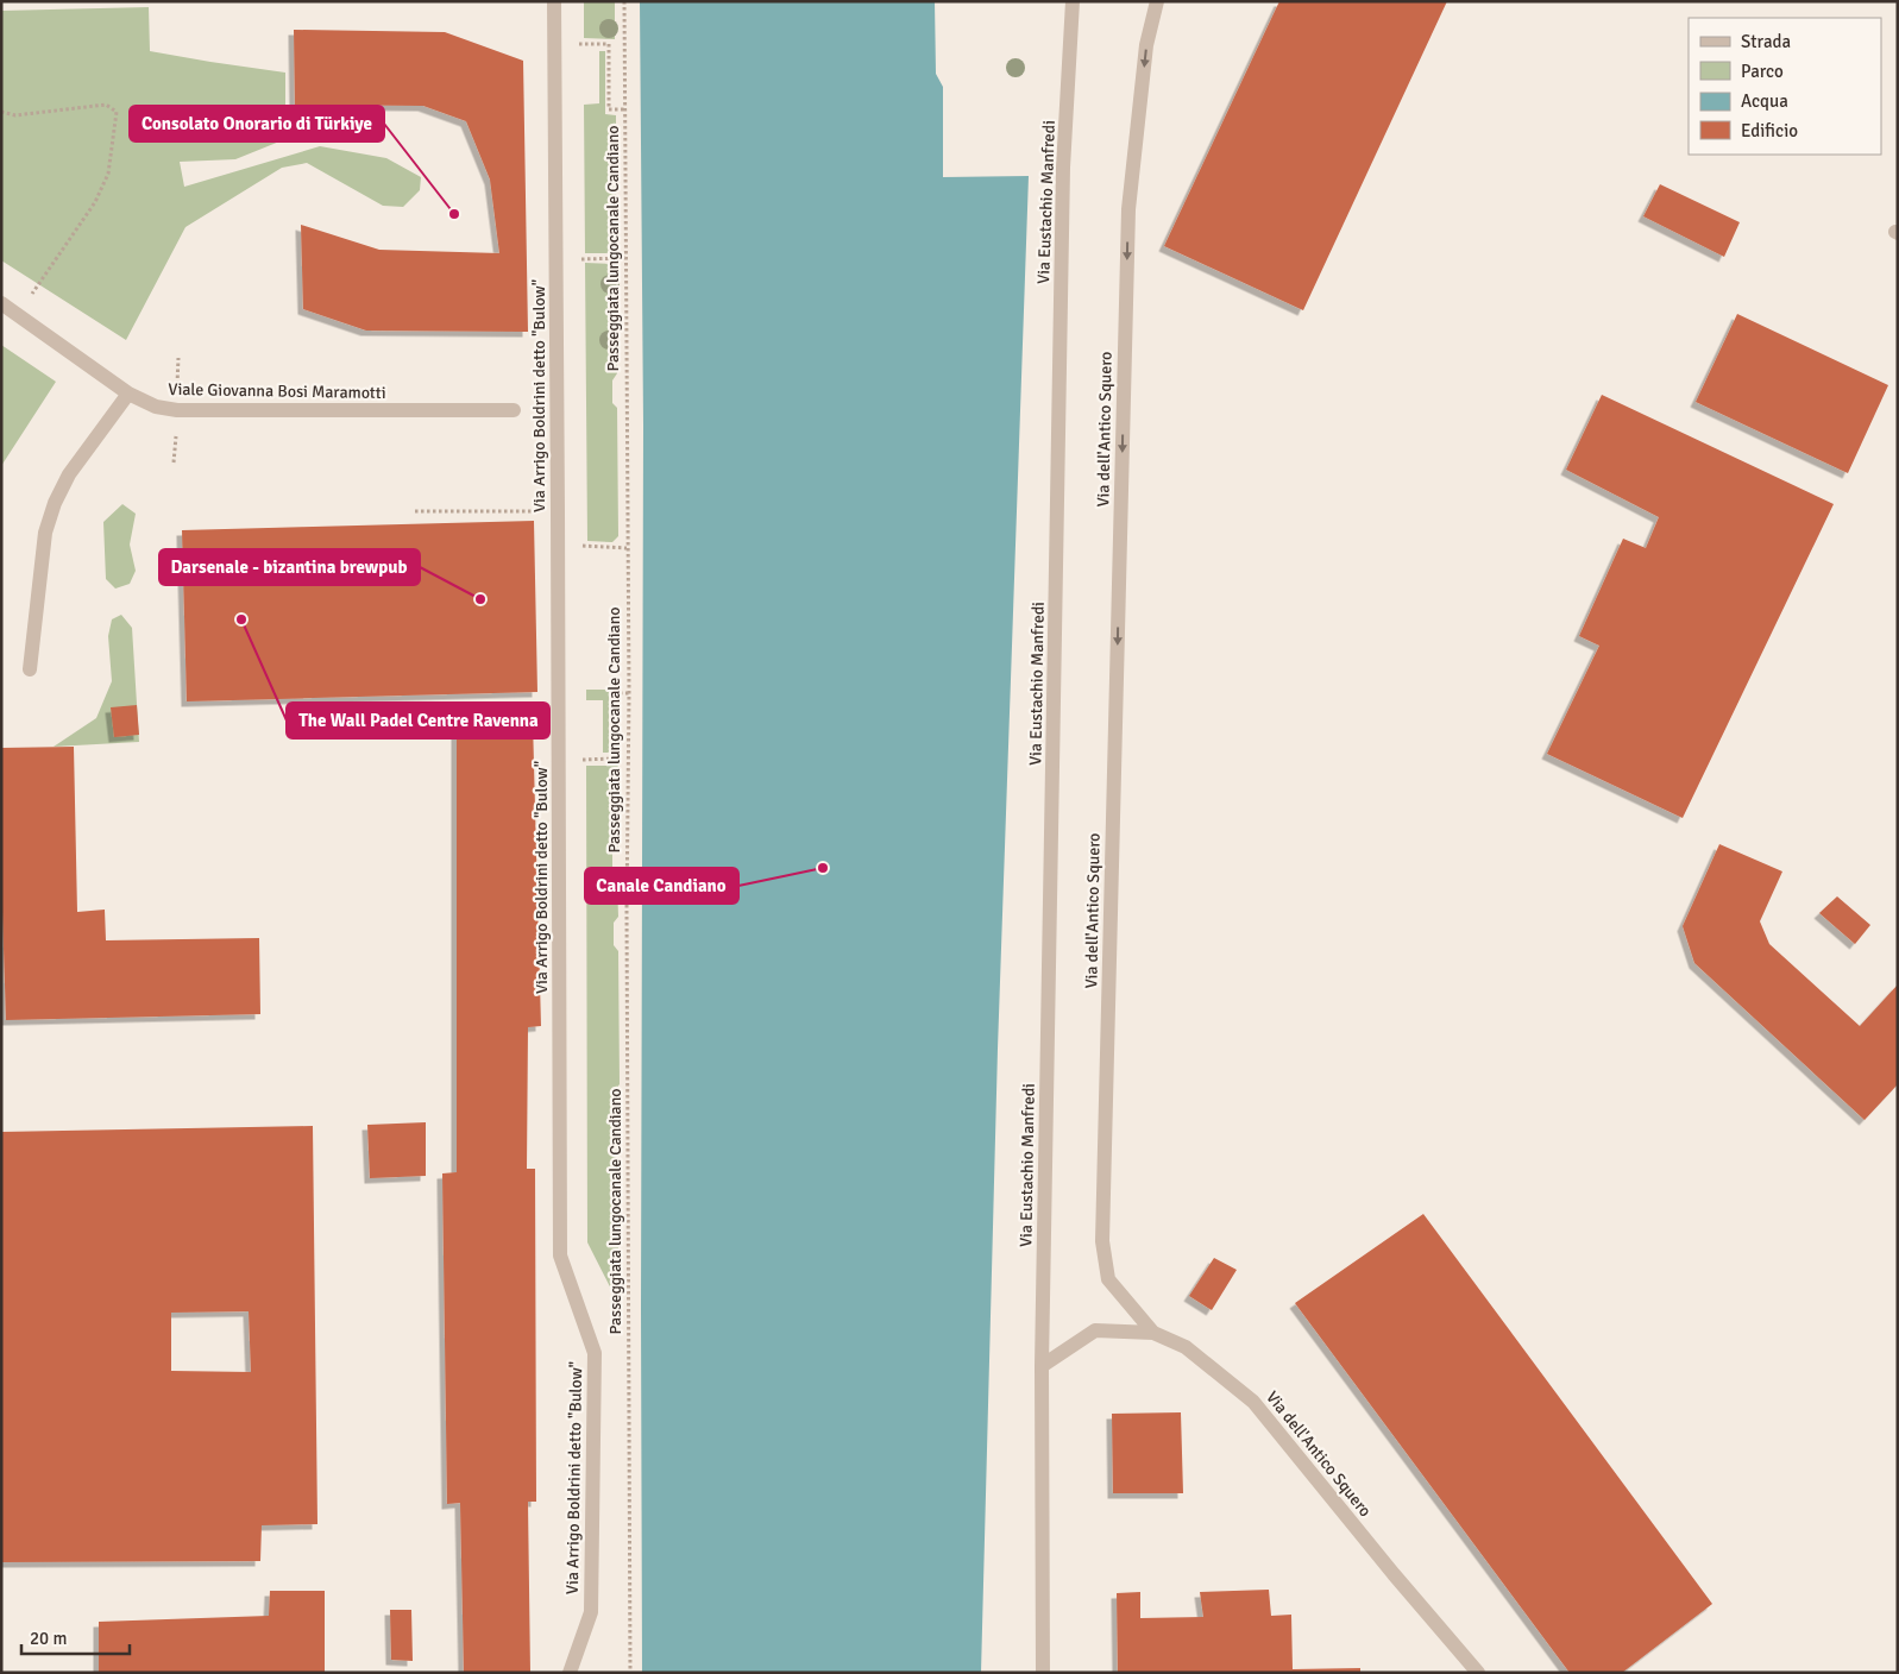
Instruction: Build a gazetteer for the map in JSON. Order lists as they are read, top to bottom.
{
  "streets": {
    "street": [
      "Via Eustachio Manfredi",
      "Viale Giovanna Bosi Maramotti",
      "Via Arrigo Boldrini detto \"Bulow\"",
      "Via dell'Antico Squero"
    ],
    "path": ["Passeggiata lungocanale Candiano"]
  },
  "one_way": ["Via dell'Antico Squero"],
  "places": [
    "Consolato Onorario di Türkiye",
    "Darsenale - bizantina brewpub",
    "The Wall Padel Centre Ravenna",
    "Canale Candiano"
  ],
  "legend": [
    "Strada",
    "Parco",
    "Acqua",
    "Edificio"
  ],
  "scale_bar": "20 m"
}
